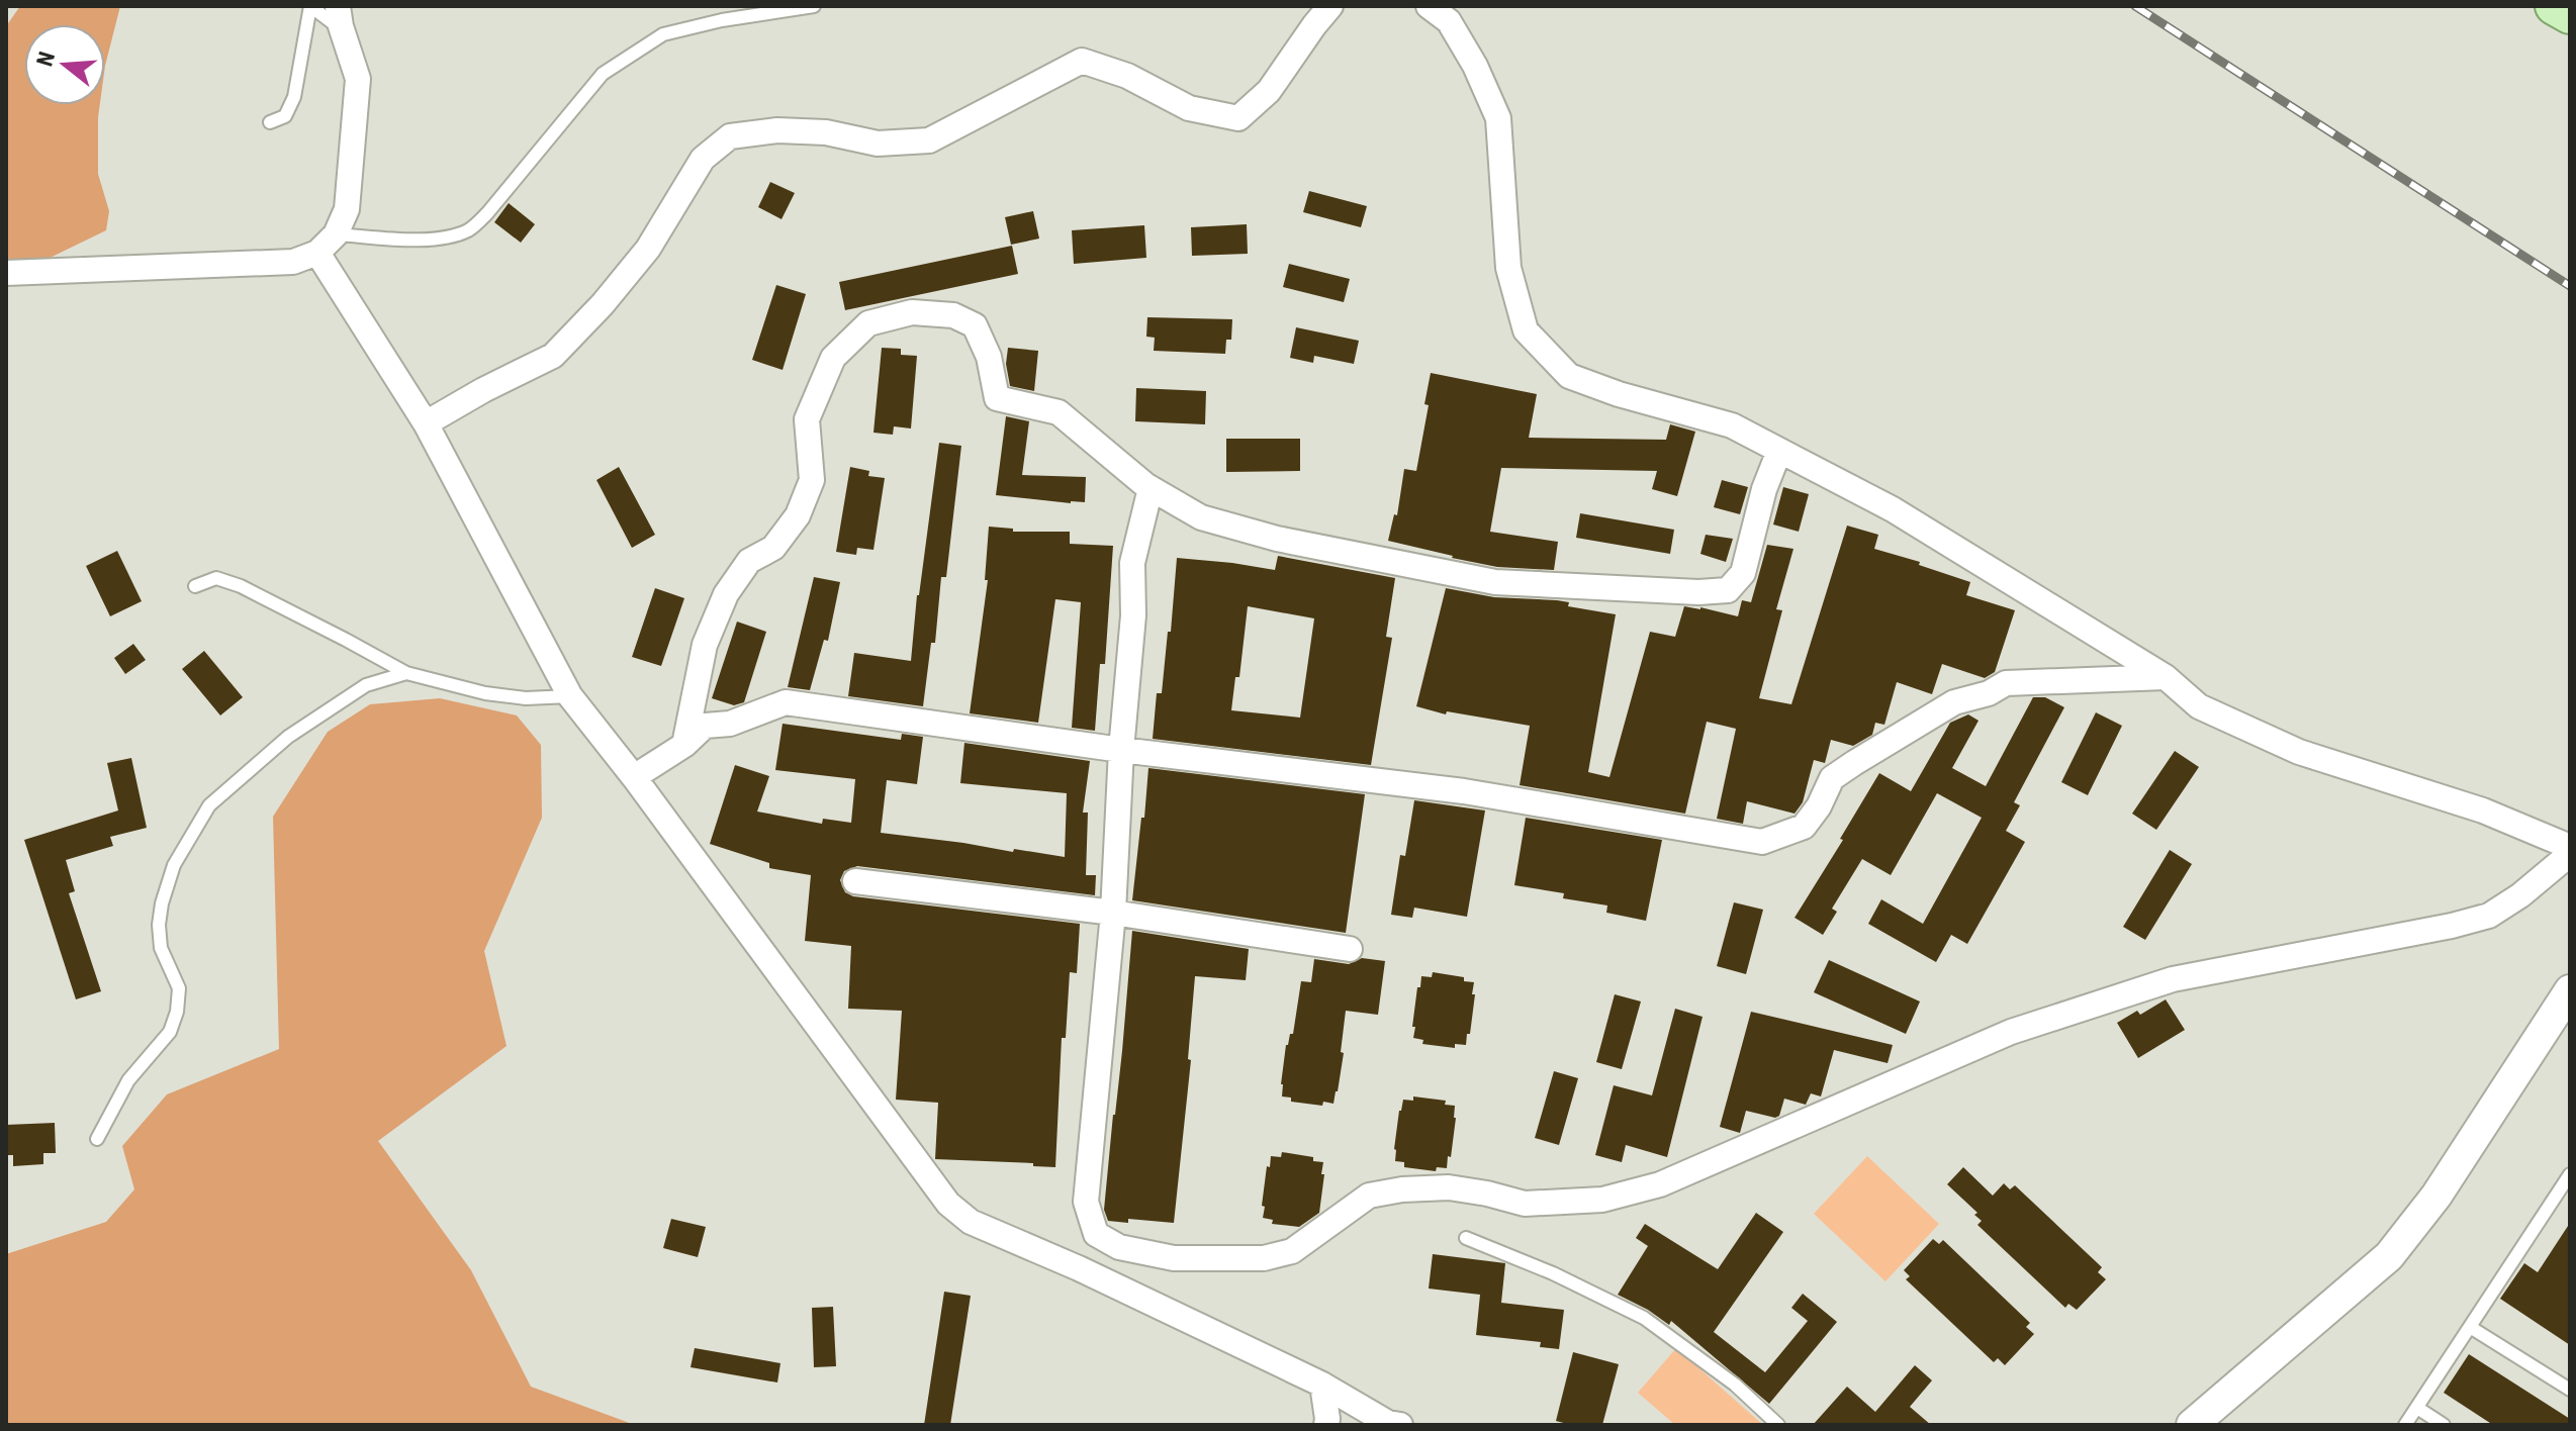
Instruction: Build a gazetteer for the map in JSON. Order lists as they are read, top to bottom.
{
  "north": "left"
}
